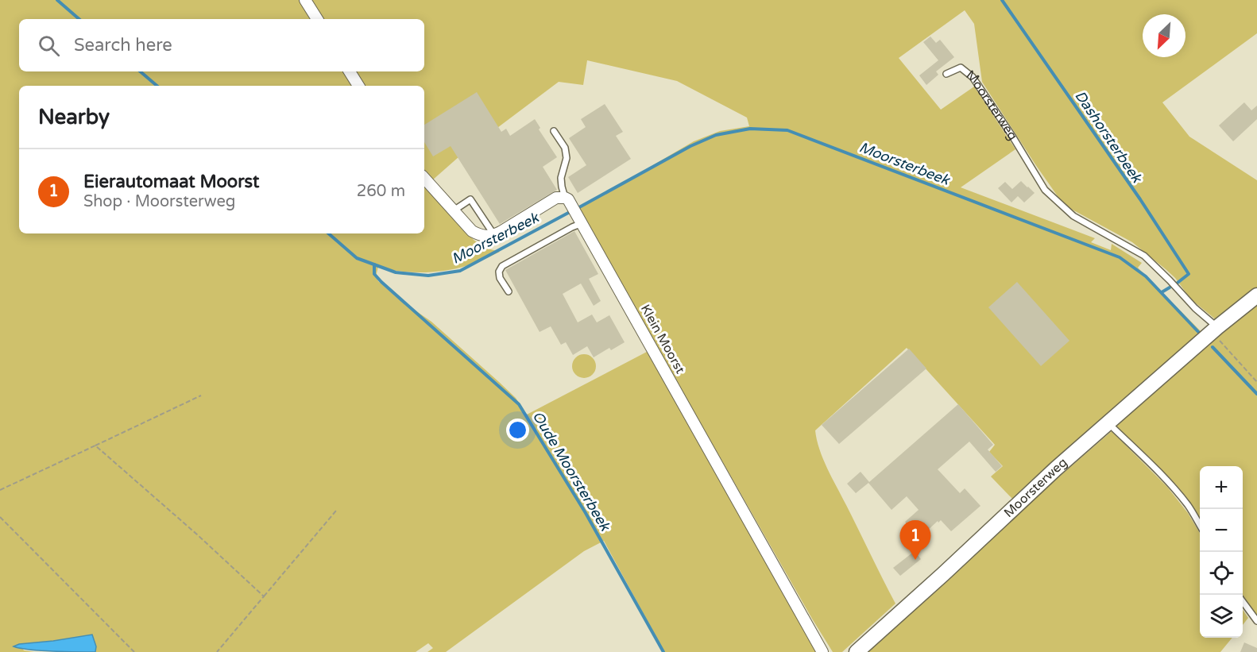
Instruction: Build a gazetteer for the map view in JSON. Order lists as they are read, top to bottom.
{
  "streets": {
    "street": ["Moorsterweg", "Klein Moorst"]
  },
  "water": ["Dashorsterbeek", "Moorsterbeek", "Oude Moorsterbeek"],
  "north": "bottom left",
  "page": {
    "search": "Search here",
    "heading": "Nearby",
    "list": [
      {
        "mark": "1",
        "name": "Eierautomaat Moorst",
        "note": "Shop · Moorsterweg",
        "value": "260 m"
      }
    ],
    "map_buttons": ["+", "−"],
    "pins": "1"
  }
}
